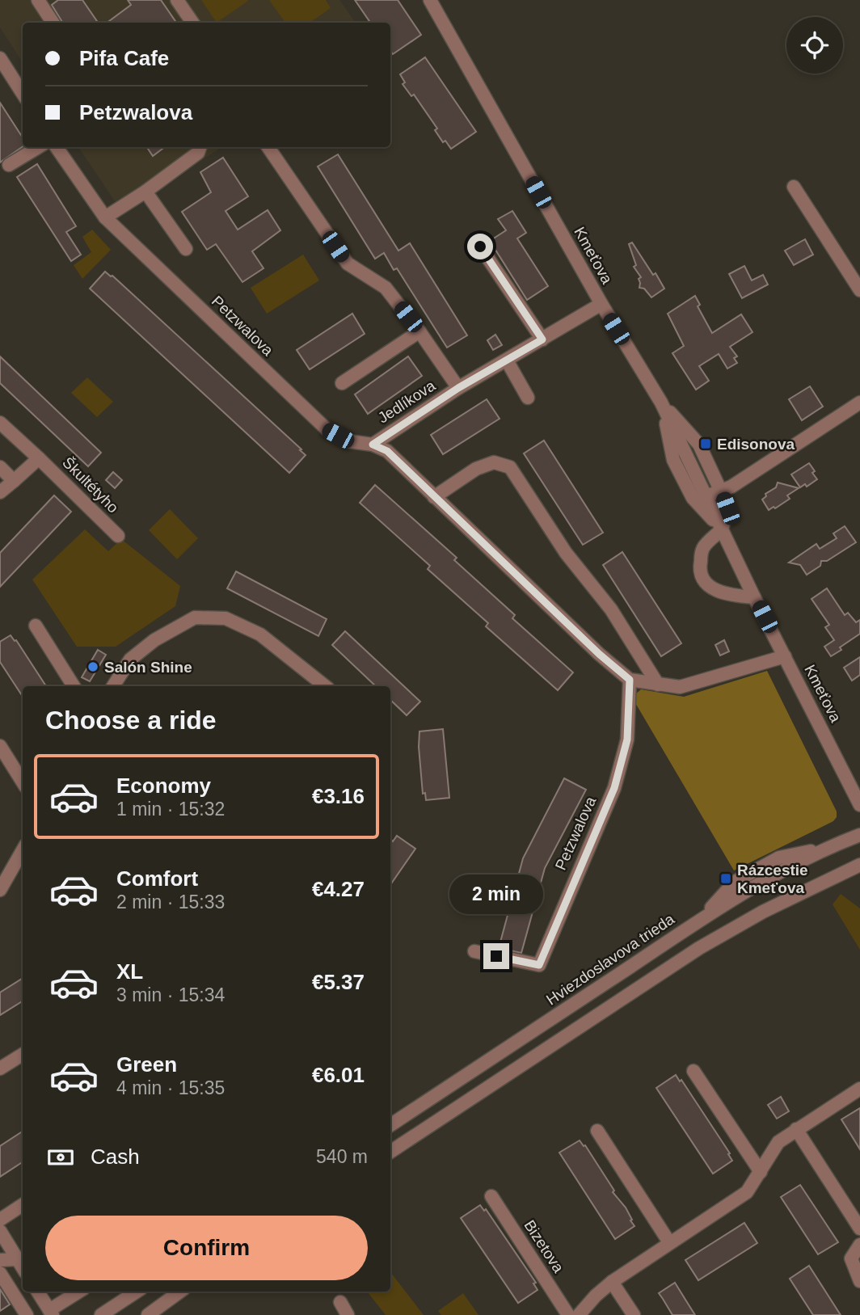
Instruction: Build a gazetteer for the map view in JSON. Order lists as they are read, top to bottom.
{
  "streets": {
    "street": [
      "Kmeťova",
      "Petzwalova",
      "Jedlíkova",
      "Škultétyho",
      "Hviezdoslavova trieda",
      "Bizetova"
    ]
  },
  "crossings": [
    ["Kmeťova", "Jedlíkova"],
    ["Petzwalova", "Jedlíkova"]
  ],
  "places": {
    "transit": ["Edisonova", "Rázcestie Kmeťova"],
    "other": ["Salón Shine"]
  },
  "page": {
    "banner": ["Pifa Cafe", "Petzwalova"],
    "heading": "Choose a ride",
    "list": [
      {
        "name": "Economy",
        "note": "1 min · 15:32",
        "value": "€3.16"
      },
      {
        "name": "Comfort",
        "note": "2 min · 15:33",
        "value": "€4.27"
      },
      {
        "name": "XL",
        "note": "3 min · 15:34",
        "value": "€5.37"
      },
      {
        "name": "Green",
        "note": "4 min · 15:35",
        "value": "€6.01"
      }
    ],
    "bubble": "2 min",
    "pay": ["Cash", "540 m"],
    "buttons": "Confirm"
  }
}
